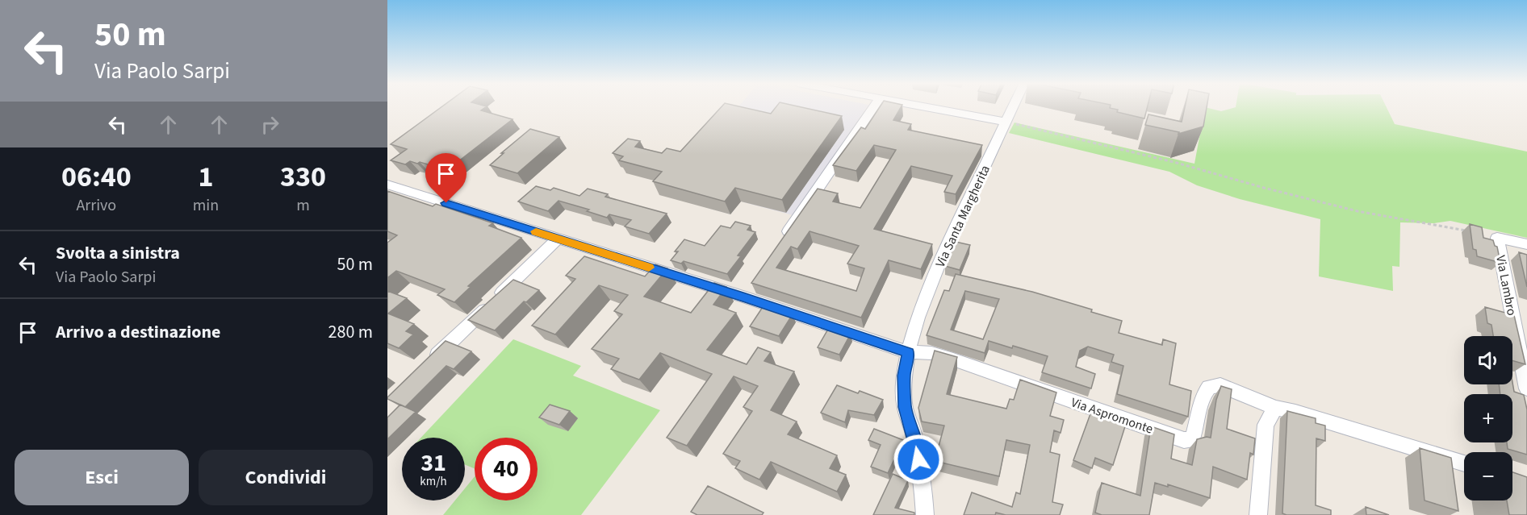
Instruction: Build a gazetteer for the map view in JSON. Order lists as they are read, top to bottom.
{
  "streets": {
    "street": ["Via Santa Margherita", "Via Lambro", "Via Aspromonte"]
  },
  "crossings": [
    ["Via Santa Margherita", "Via Aspromonte"]
  ],
  "page": {
    "turn": ["50 m", "Via Paolo Sarpi"],
    "eta": [
      "06:40",
      "Arrivo",
      "1",
      "min",
      "330",
      "m"
    ],
    "list": [
      {
        "name": "Svolta a sinistra",
        "note": "Via Paolo Sarpi",
        "value": "50 m"
      },
      {
        "name": "Arrivo a destinazione",
        "value": "280 m"
      }
    ],
    "map_buttons": ["+", "−"],
    "speed": "31 km/h",
    "limit": "40",
    "buttons": ["Esci", "Condividi"]
  }
}
